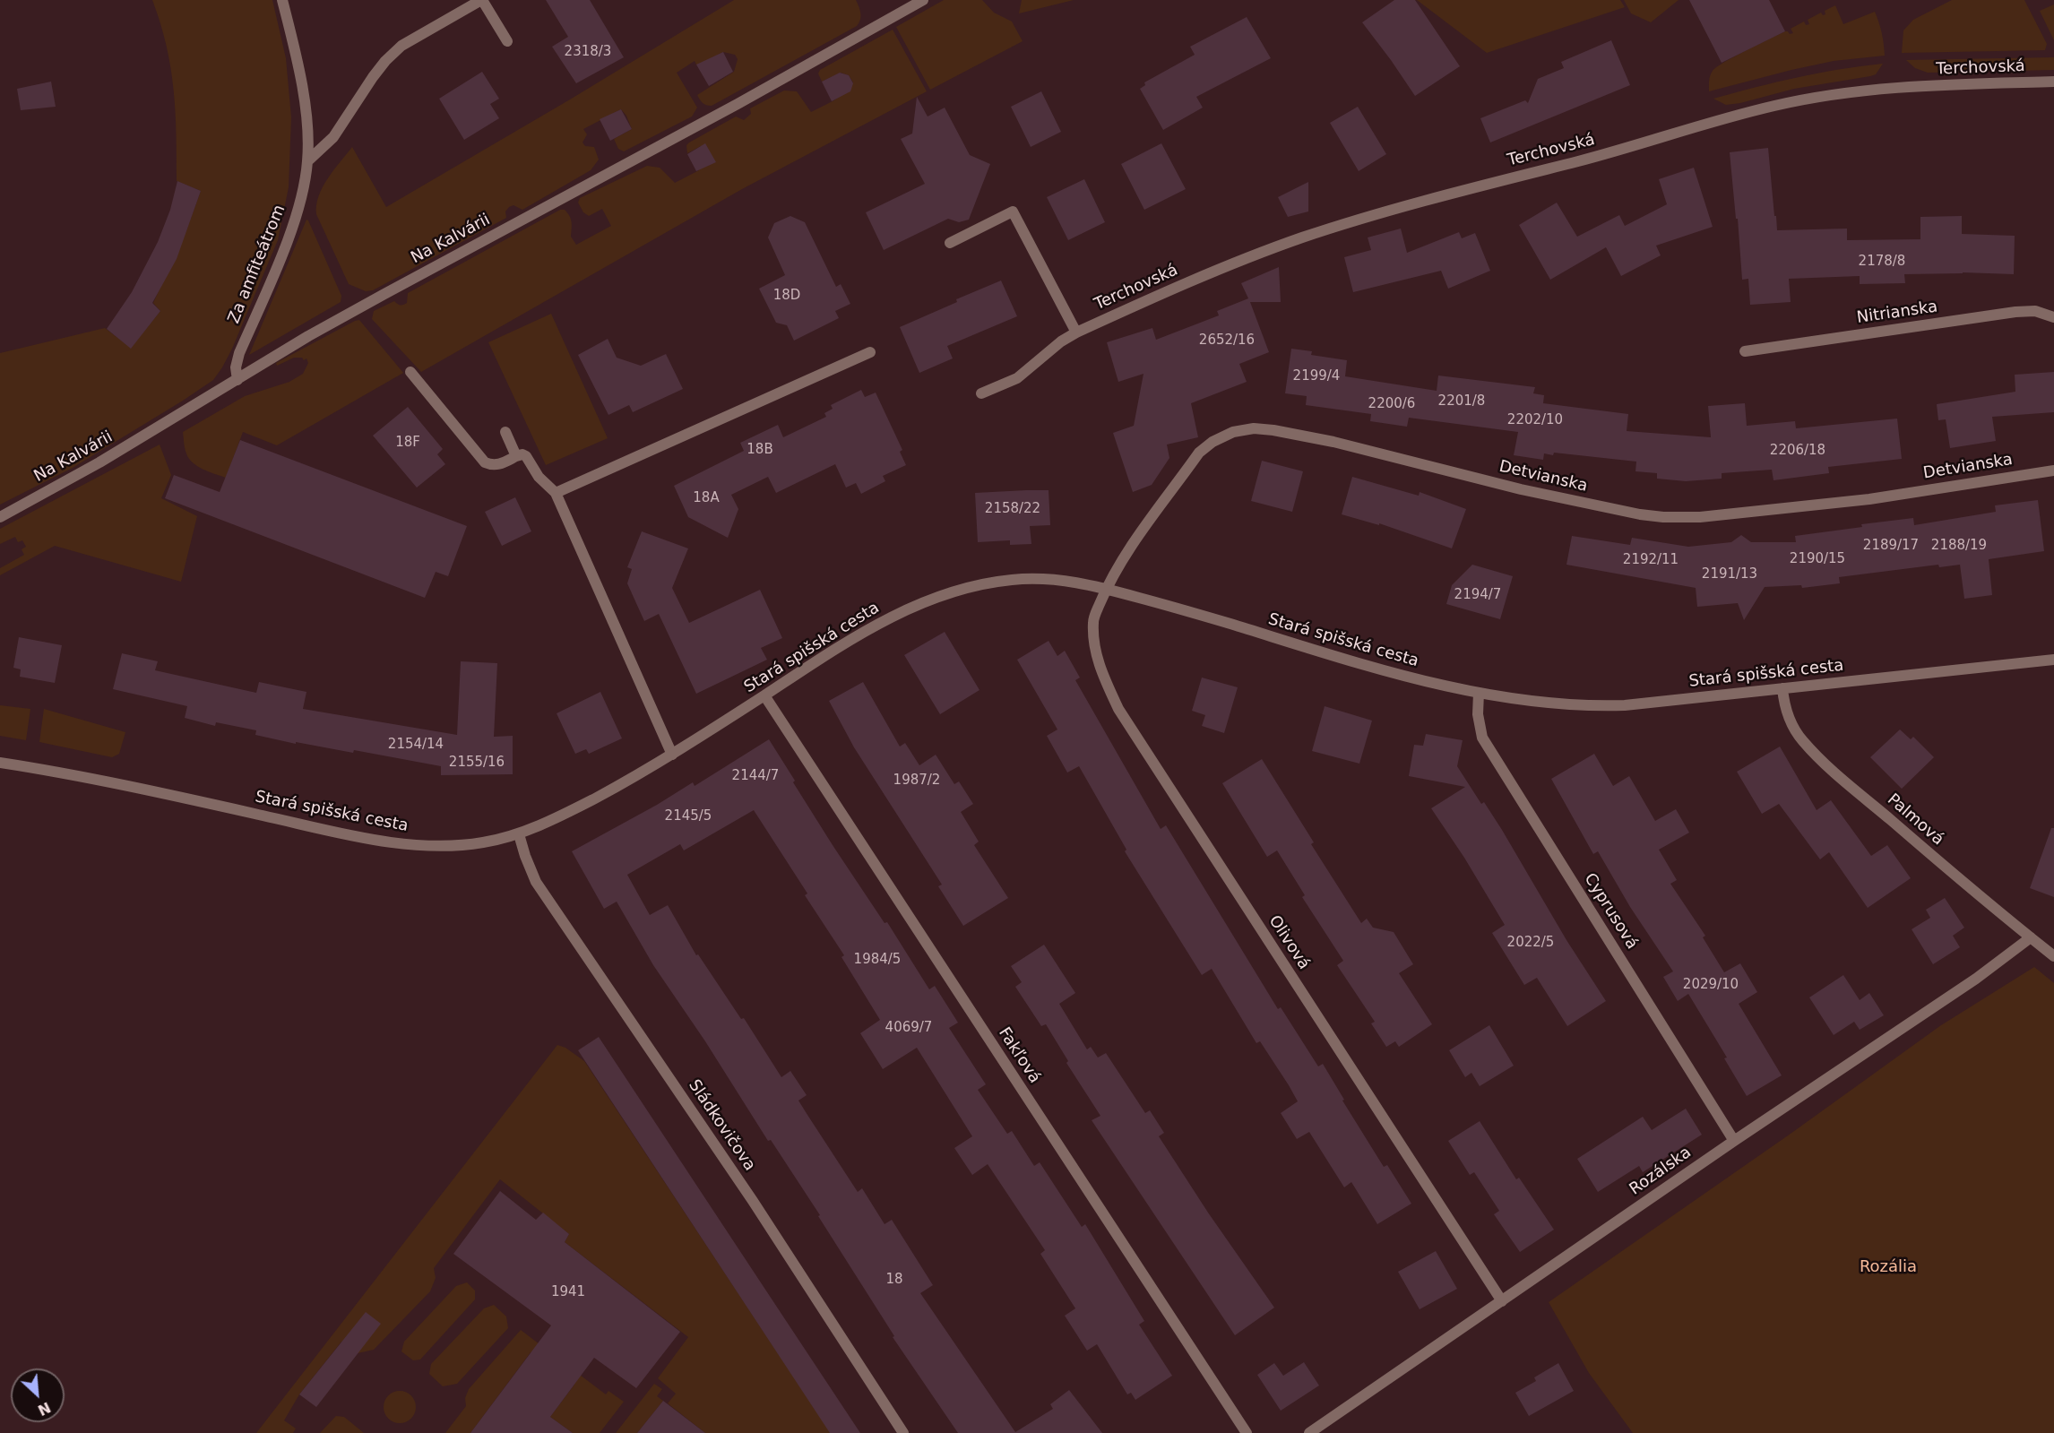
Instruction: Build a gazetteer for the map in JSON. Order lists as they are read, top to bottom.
{
  "streets": {
    "street": [
      "Terchovská",
      "Na Kalvárii",
      "Za amfiteátrom",
      "Nitrianska",
      "Detvianska",
      "Stará spišská cesta",
      "Palmová",
      "Cyprusová",
      "Olivová",
      "Fakľová",
      "Sládkovičova",
      "Rozálska"
    ]
  },
  "crossings": [
    ["Na Kalvárii", "Za amfiteátrom"],
    ["Detvianska", "Stará spišská cesta"],
    ["Detvianska", "Olivová"],
    ["Stará spišská cesta", "Palmová"],
    ["Stará spišská cesta", "Cyprusová"],
    ["Stará spišská cesta", "Olivová"],
    ["Stará spišská cesta", "Fakľová"],
    ["Stará spišská cesta", "Sládkovičova"],
    ["Palmová", "Rozálska"],
    ["Cyprusová", "Rozálska"],
    ["Olivová", "Rozálska"]
  ],
  "parks": ["Rozália"],
  "house_numbers": [
    "2318/3",
    "2178/8",
    "18D",
    "2652/16",
    "2199/4",
    "2201/8",
    "2200/6",
    "2202/10",
    "18F",
    "18B",
    "2206/18",
    "18A",
    "2158/22",
    "2189/17",
    "2188/19",
    "2190/15",
    "2192/11",
    "2191/13",
    "2194/7",
    "2154/14",
    "2155/16",
    "2144/7",
    "1987/2",
    "2145/5",
    "2022/5",
    "1984/5",
    "2029/10",
    "4069/7",
    "18",
    "1941"
  ],
  "north": "bottom right"
}
